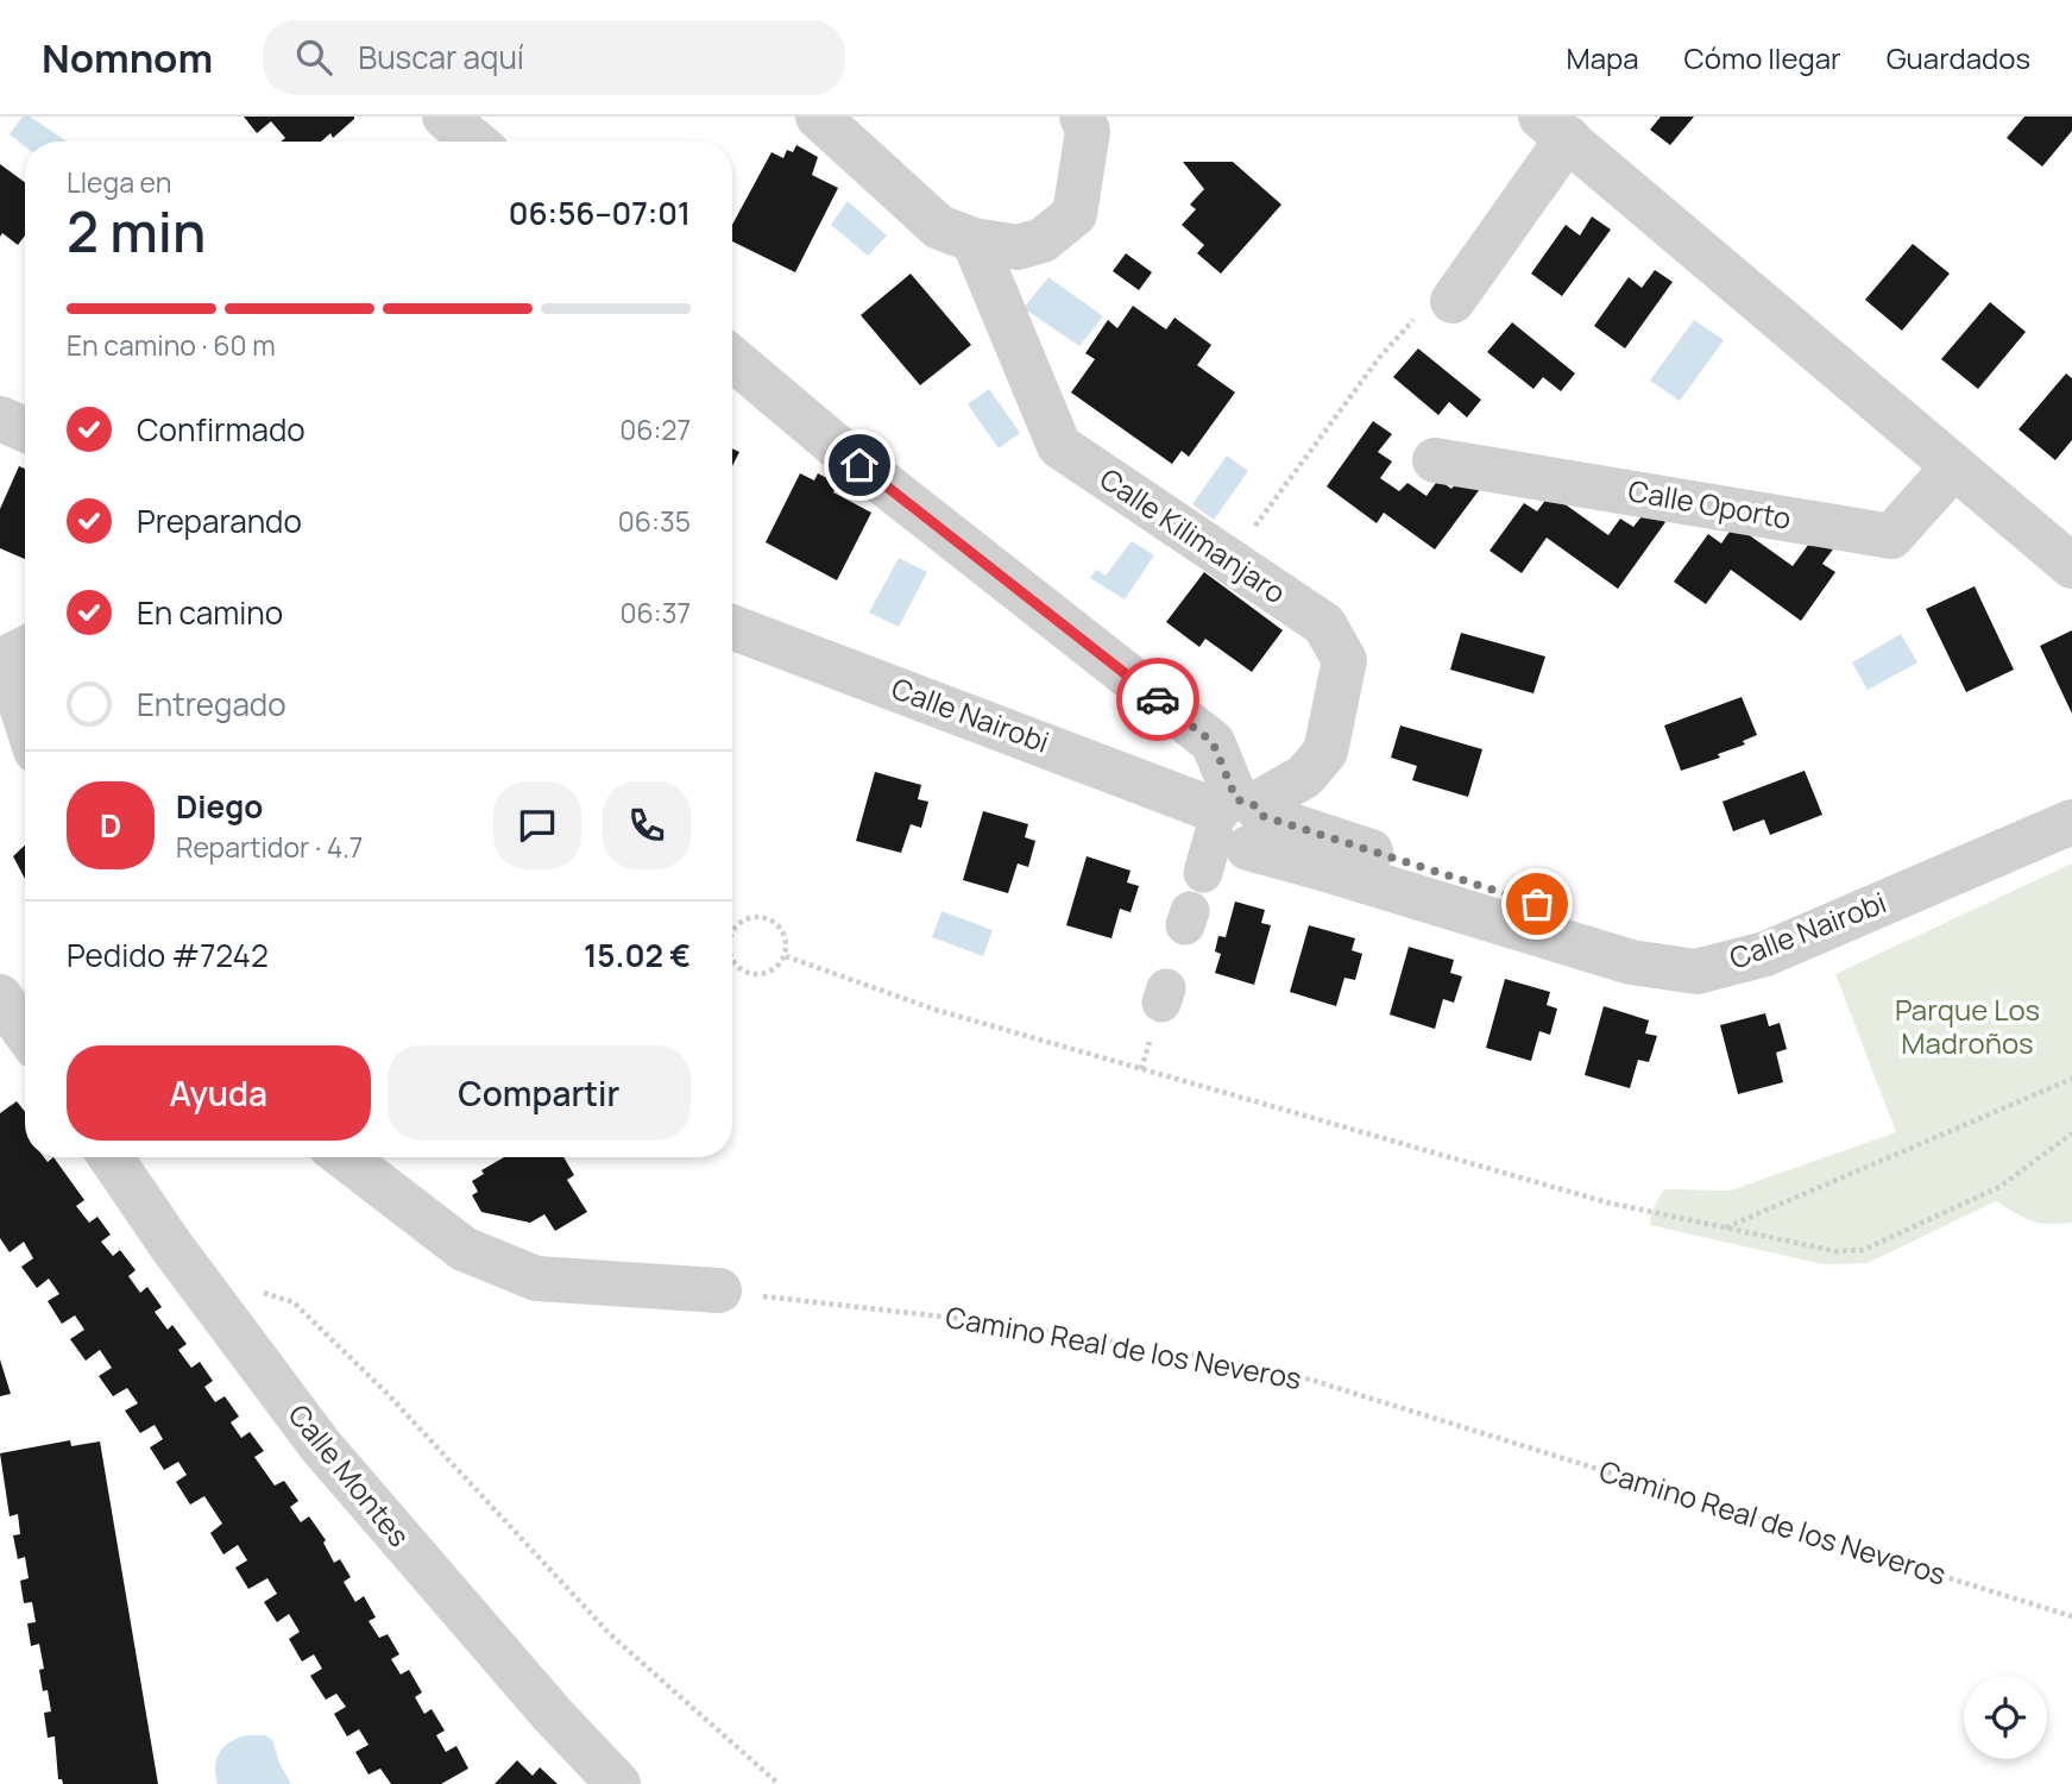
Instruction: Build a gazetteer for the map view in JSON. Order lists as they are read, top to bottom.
{
  "streets": {
    "street": [
      "Calle Oporto",
      "Calle Kilimanjaro",
      "Calle Nairobi",
      "Calle Montes"
    ],
    "path": ["Camino Real de los Neveros"]
  },
  "crossings": [
    ["Calle Kilimanjaro", "Calle Nairobi"]
  ],
  "parks": ["Parque Los Madroños"],
  "page": {
    "header": "Nomnom",
    "search": "Buscar aquí",
    "nav": ["Mapa", "Cómo llegar", "Guardados"],
    "heading": ["2 min", "Llega en", "06:56–07:01"],
    "panel": [
      "Diego",
      "Repartidor · 4.7",
      "Pedido #7242",
      "15.02 €"
    ],
    "bar": "En camino · 60 m",
    "list": [
      ["Confirmado", "06:27"],
      ["Preparando", "06:35"],
      ["En camino", "06:37"],
      "Entregado"
    ],
    "round": "D",
    "buttons": ["Ayuda", "Compartir"]
  }
}
